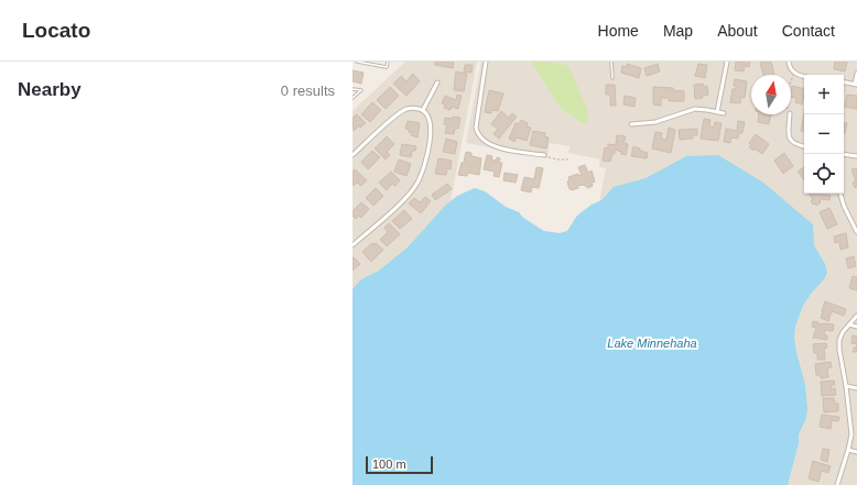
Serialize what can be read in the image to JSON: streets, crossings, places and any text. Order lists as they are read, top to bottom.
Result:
{
  "water": ["Lake Minnehaha"],
  "scale_bar": "100 m",
  "north": "top",
  "page": {
    "header": "Locato",
    "nav": [
      "Home",
      "Map",
      "About",
      "Contact"
    ],
    "heading": ["Nearby", "0 results"],
    "map_buttons": ["+", "−"],
    "scale": "100 m"
  }
}
